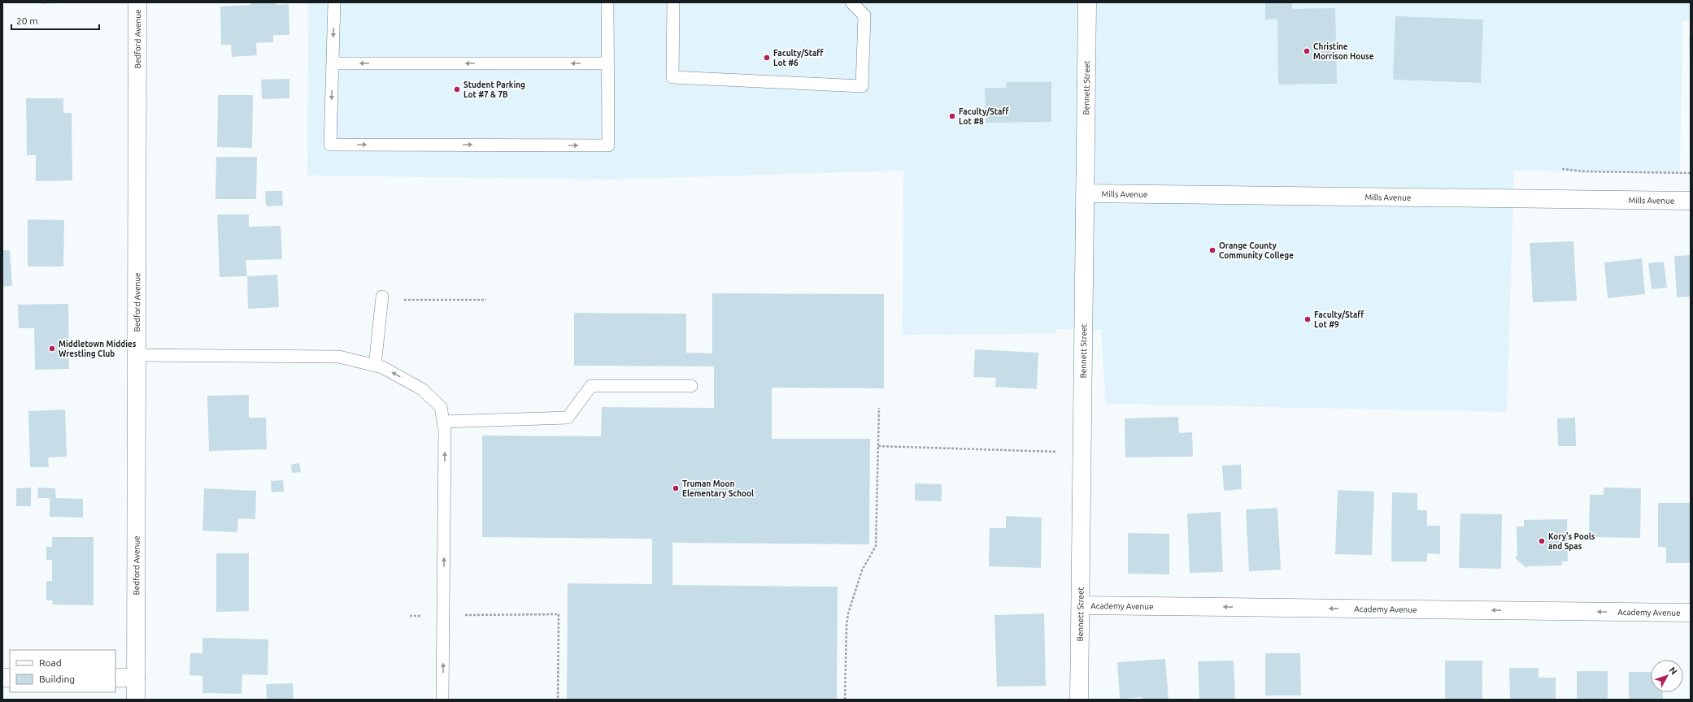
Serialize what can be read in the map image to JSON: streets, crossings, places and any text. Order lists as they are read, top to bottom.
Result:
{
  "streets": {
    "street": [
      "Bedford Avenue",
      "Bennett Street",
      "Mills Avenue",
      "Academy Avenue"
    ]
  },
  "crossings": [
    ["Bennett Street", "Mills Avenue"],
    ["Bennett Street", "Academy Avenue"]
  ],
  "one_way": ["Academy Avenue"],
  "places": [
    "Christine Morrison House",
    "Faculty/Staff Lot #6",
    "Student Parking Lot #7 & 7B",
    "Faculty/Staff Lot #8",
    "Orange County Community College",
    "Faculty/Staff Lot #9",
    "Middletown Middies Wrestling Club",
    "Truman Moon Elementary School",
    "Kory's Pools and Spas"
  ],
  "legend": ["Road", "Building"],
  "scale_bar": "20 m",
  "north": "top right"
}
